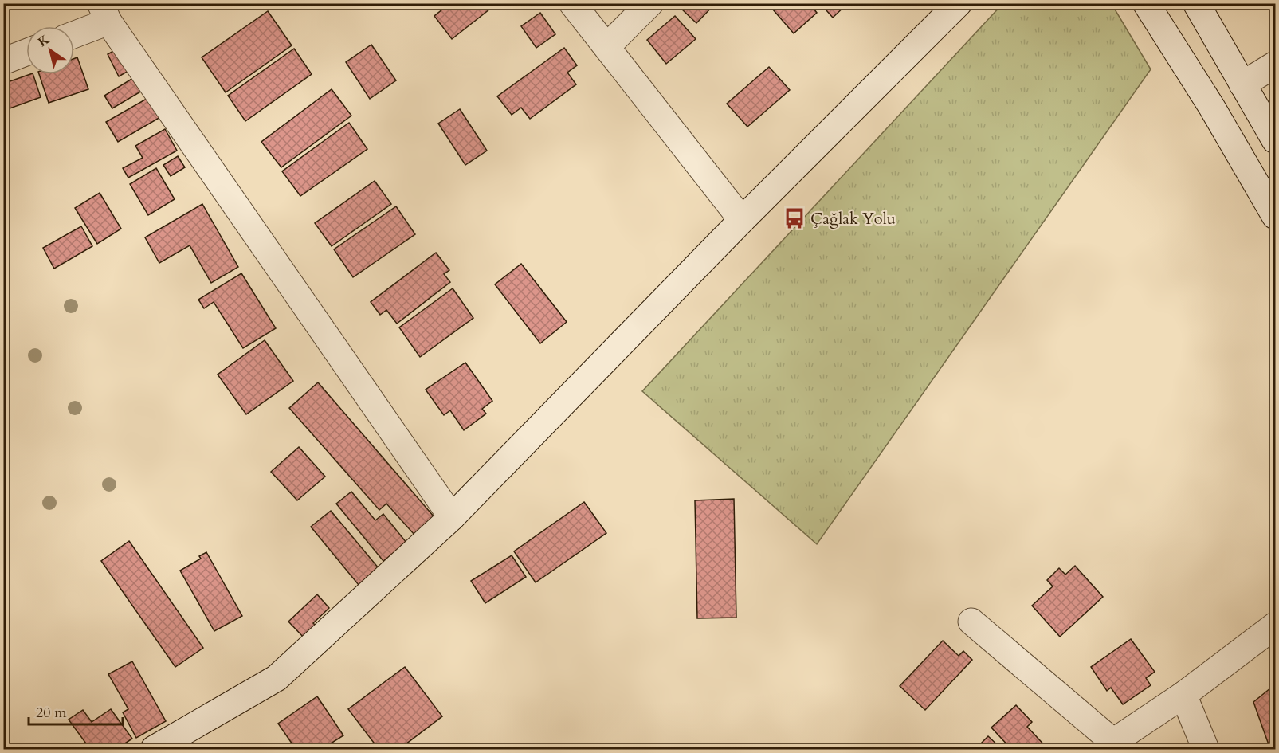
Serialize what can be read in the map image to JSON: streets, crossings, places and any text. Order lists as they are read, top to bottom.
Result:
{
  "places": {
    "bus stop": ["Çağlak Yolu"]
  },
  "scale_bar": "20 m",
  "north": "top left"
}
